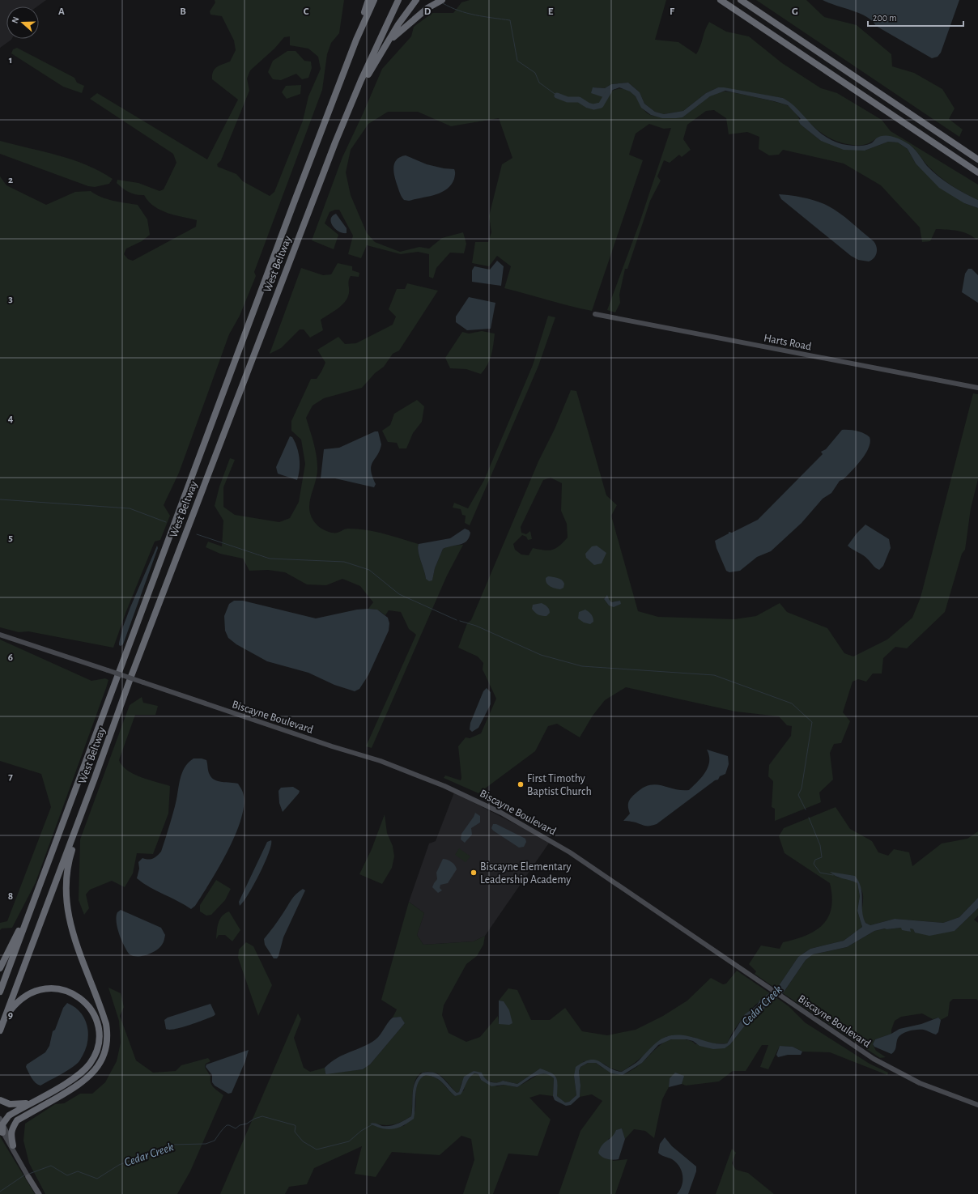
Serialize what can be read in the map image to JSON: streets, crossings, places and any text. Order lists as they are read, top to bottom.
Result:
{
  "streets": {
    "highway": ["West Beltway"],
    "street": ["Harts Road", "Biscayne Boulevard"]
  },
  "water": ["Cedar Creek"],
  "places": ["First Timothy Baptist Church", "Biscayne Elementary Leadership Academy"],
  "scale_bar": "200 m",
  "north": "left",
  "grid": {
    "columns": [
      "A",
      "B",
      "C",
      "D",
      "E",
      "F",
      "G"
    ],
    "rows": [
      "1",
      "2",
      "3",
      "4",
      "5",
      "6",
      "7",
      "8",
      "9"
    ]
  }
}
